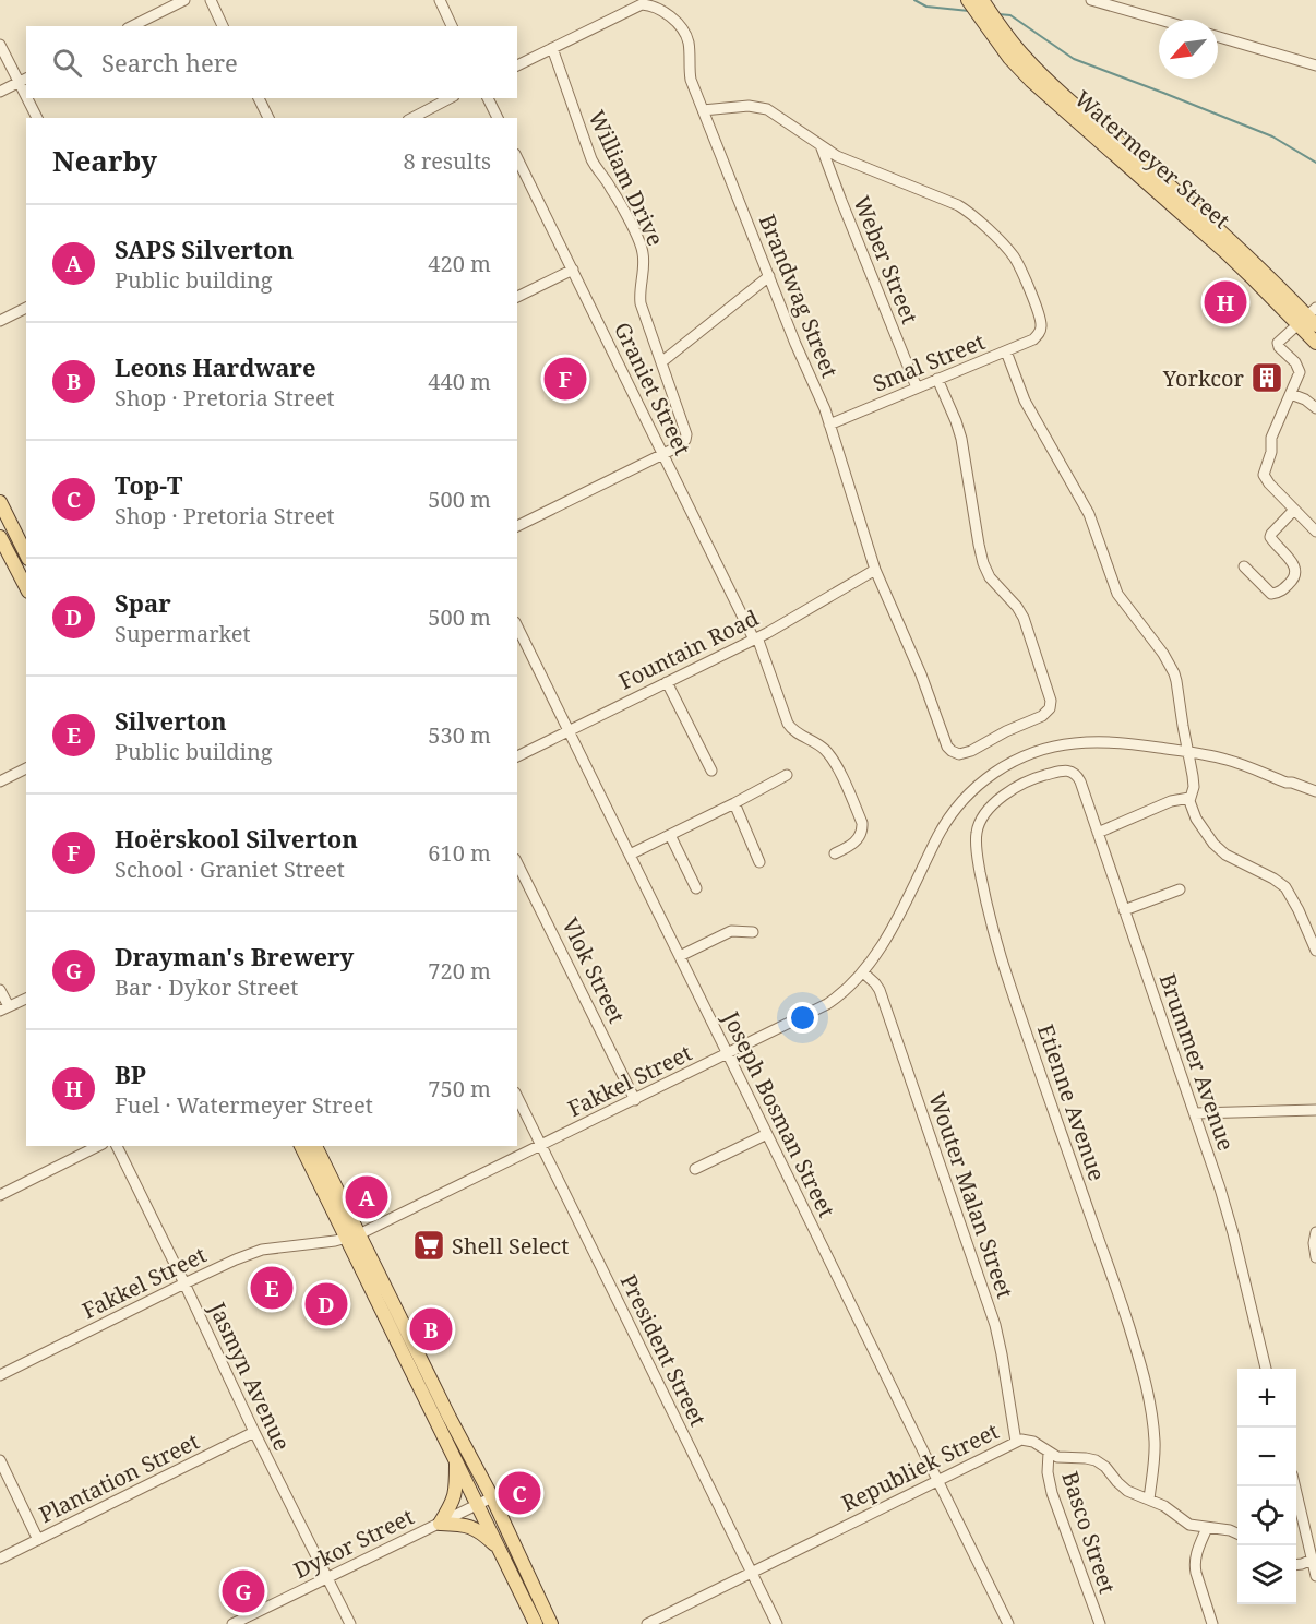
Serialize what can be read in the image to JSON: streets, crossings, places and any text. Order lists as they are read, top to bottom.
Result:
{
  "streets": {
    "main road": ["Watermeyer Street"],
    "street": [
      "William Drive",
      "Weber Street",
      "Brandwag Street",
      "Smal Street",
      "Graniet Street",
      "Fountain Road",
      "Vlok Street",
      "Brummer Avenue",
      "Fakkel Street",
      "Etienne Avenue",
      "Joseph Bosman Street",
      "Wouter Malan Street",
      "President Street",
      "Jasmyn Avenue",
      "Republiek Street",
      "Plantation Street",
      "Basco Street",
      "Dykor Street"
    ]
  },
  "crossings": [
    ["William Drive", "Brandwag Street"],
    ["William Drive", "Graniet Street"],
    ["Weber Street", "Smal Street"],
    ["Brandwag Street", "Smal Street"],
    ["Brandwag Street", "Fountain Road"],
    ["Graniet Street", "Fountain Road"],
    ["Fountain Road", "Joseph Bosman Street"],
    ["Vlok Street", "Fakkel Street"],
    ["Brummer Avenue", "Etienne Avenue"],
    ["Fakkel Street", "Joseph Bosman Street"],
    ["Fakkel Street", "Wouter Malan Street"],
    ["Fakkel Street", "President Street"],
    ["Fakkel Street", "Jasmyn Avenue"],
    ["Etienne Avenue", "Republiek Street"],
    ["Joseph Bosman Street", "Republiek Street"],
    ["Wouter Malan Street", "Republiek Street"],
    ["President Street", "Republiek Street"],
    ["Jasmyn Avenue", "Plantation Street"],
    ["Jasmyn Avenue", "Dykor Street"],
    ["Republiek Street", "Basco Street"]
  ],
  "places": {
    "building": ["Yorkcor"],
    "supermarket": ["Shell Select"]
  },
  "north": "bottom left",
  "page": {
    "search": "Search here",
    "heading": ["Nearby", "8 results"],
    "list": [
      {
        "mark": "A",
        "name": "SAPS Silverton",
        "note": "Public building",
        "value": "420 m"
      },
      {
        "mark": "B",
        "name": "Leons Hardware",
        "note": "Shop · Pretoria Street",
        "value": "440 m"
      },
      {
        "mark": "C",
        "name": "Top-T",
        "note": "Shop · Pretoria Street",
        "value": "500 m"
      },
      {
        "mark": "D",
        "name": "Spar",
        "note": "Supermarket",
        "value": "500 m"
      },
      {
        "mark": "E",
        "name": "Silverton",
        "note": "Public building",
        "value": "530 m"
      },
      {
        "mark": "F",
        "name": "Hoërskool Silverton",
        "note": "School · Graniet Street",
        "value": "610 m"
      },
      {
        "mark": "G",
        "name": "Drayman's Brewery",
        "note": "Bar · Dykor Street",
        "value": "720 m"
      },
      {
        "mark": "H",
        "name": "BP",
        "note": "Fuel · Watermeyer Street",
        "value": "750 m"
      }
    ],
    "pins": [
      "H",
      "F",
      "A",
      "E",
      "D",
      "B",
      "C",
      "G"
    ],
    "map_buttons": ["+", "−"]
  }
}
